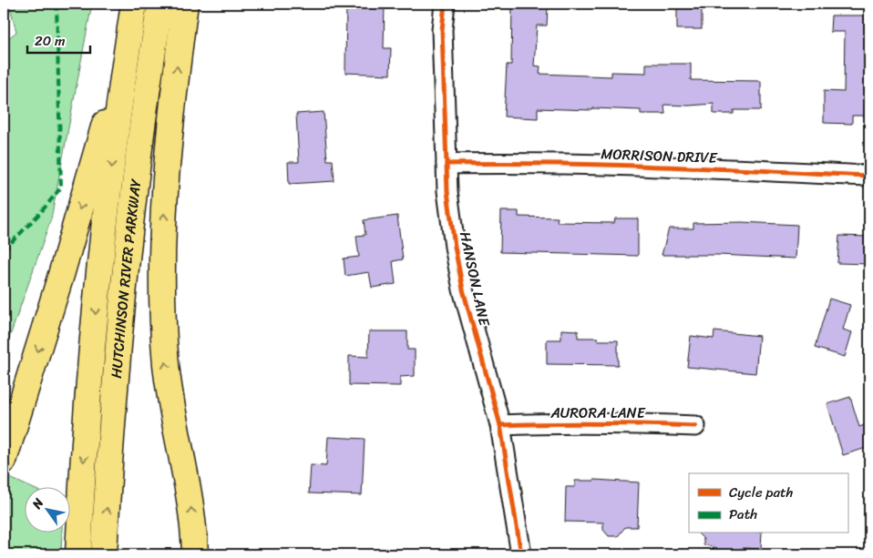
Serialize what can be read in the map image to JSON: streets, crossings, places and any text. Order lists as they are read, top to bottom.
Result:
{
  "streets": {
    "highway": ["HUTCHINSON RIVER PARKWAY"],
    "street": ["MORRISON DRIVE", "HANSON LANE", "AURORA LANE"]
  },
  "crossings": [
    ["MORRISON DRIVE", "HANSON LANE"],
    ["HANSON LANE", "AURORA LANE"]
  ],
  "legend": ["Cycle path", "Path"],
  "scale_bar": "20 m",
  "north": "top left"
}
